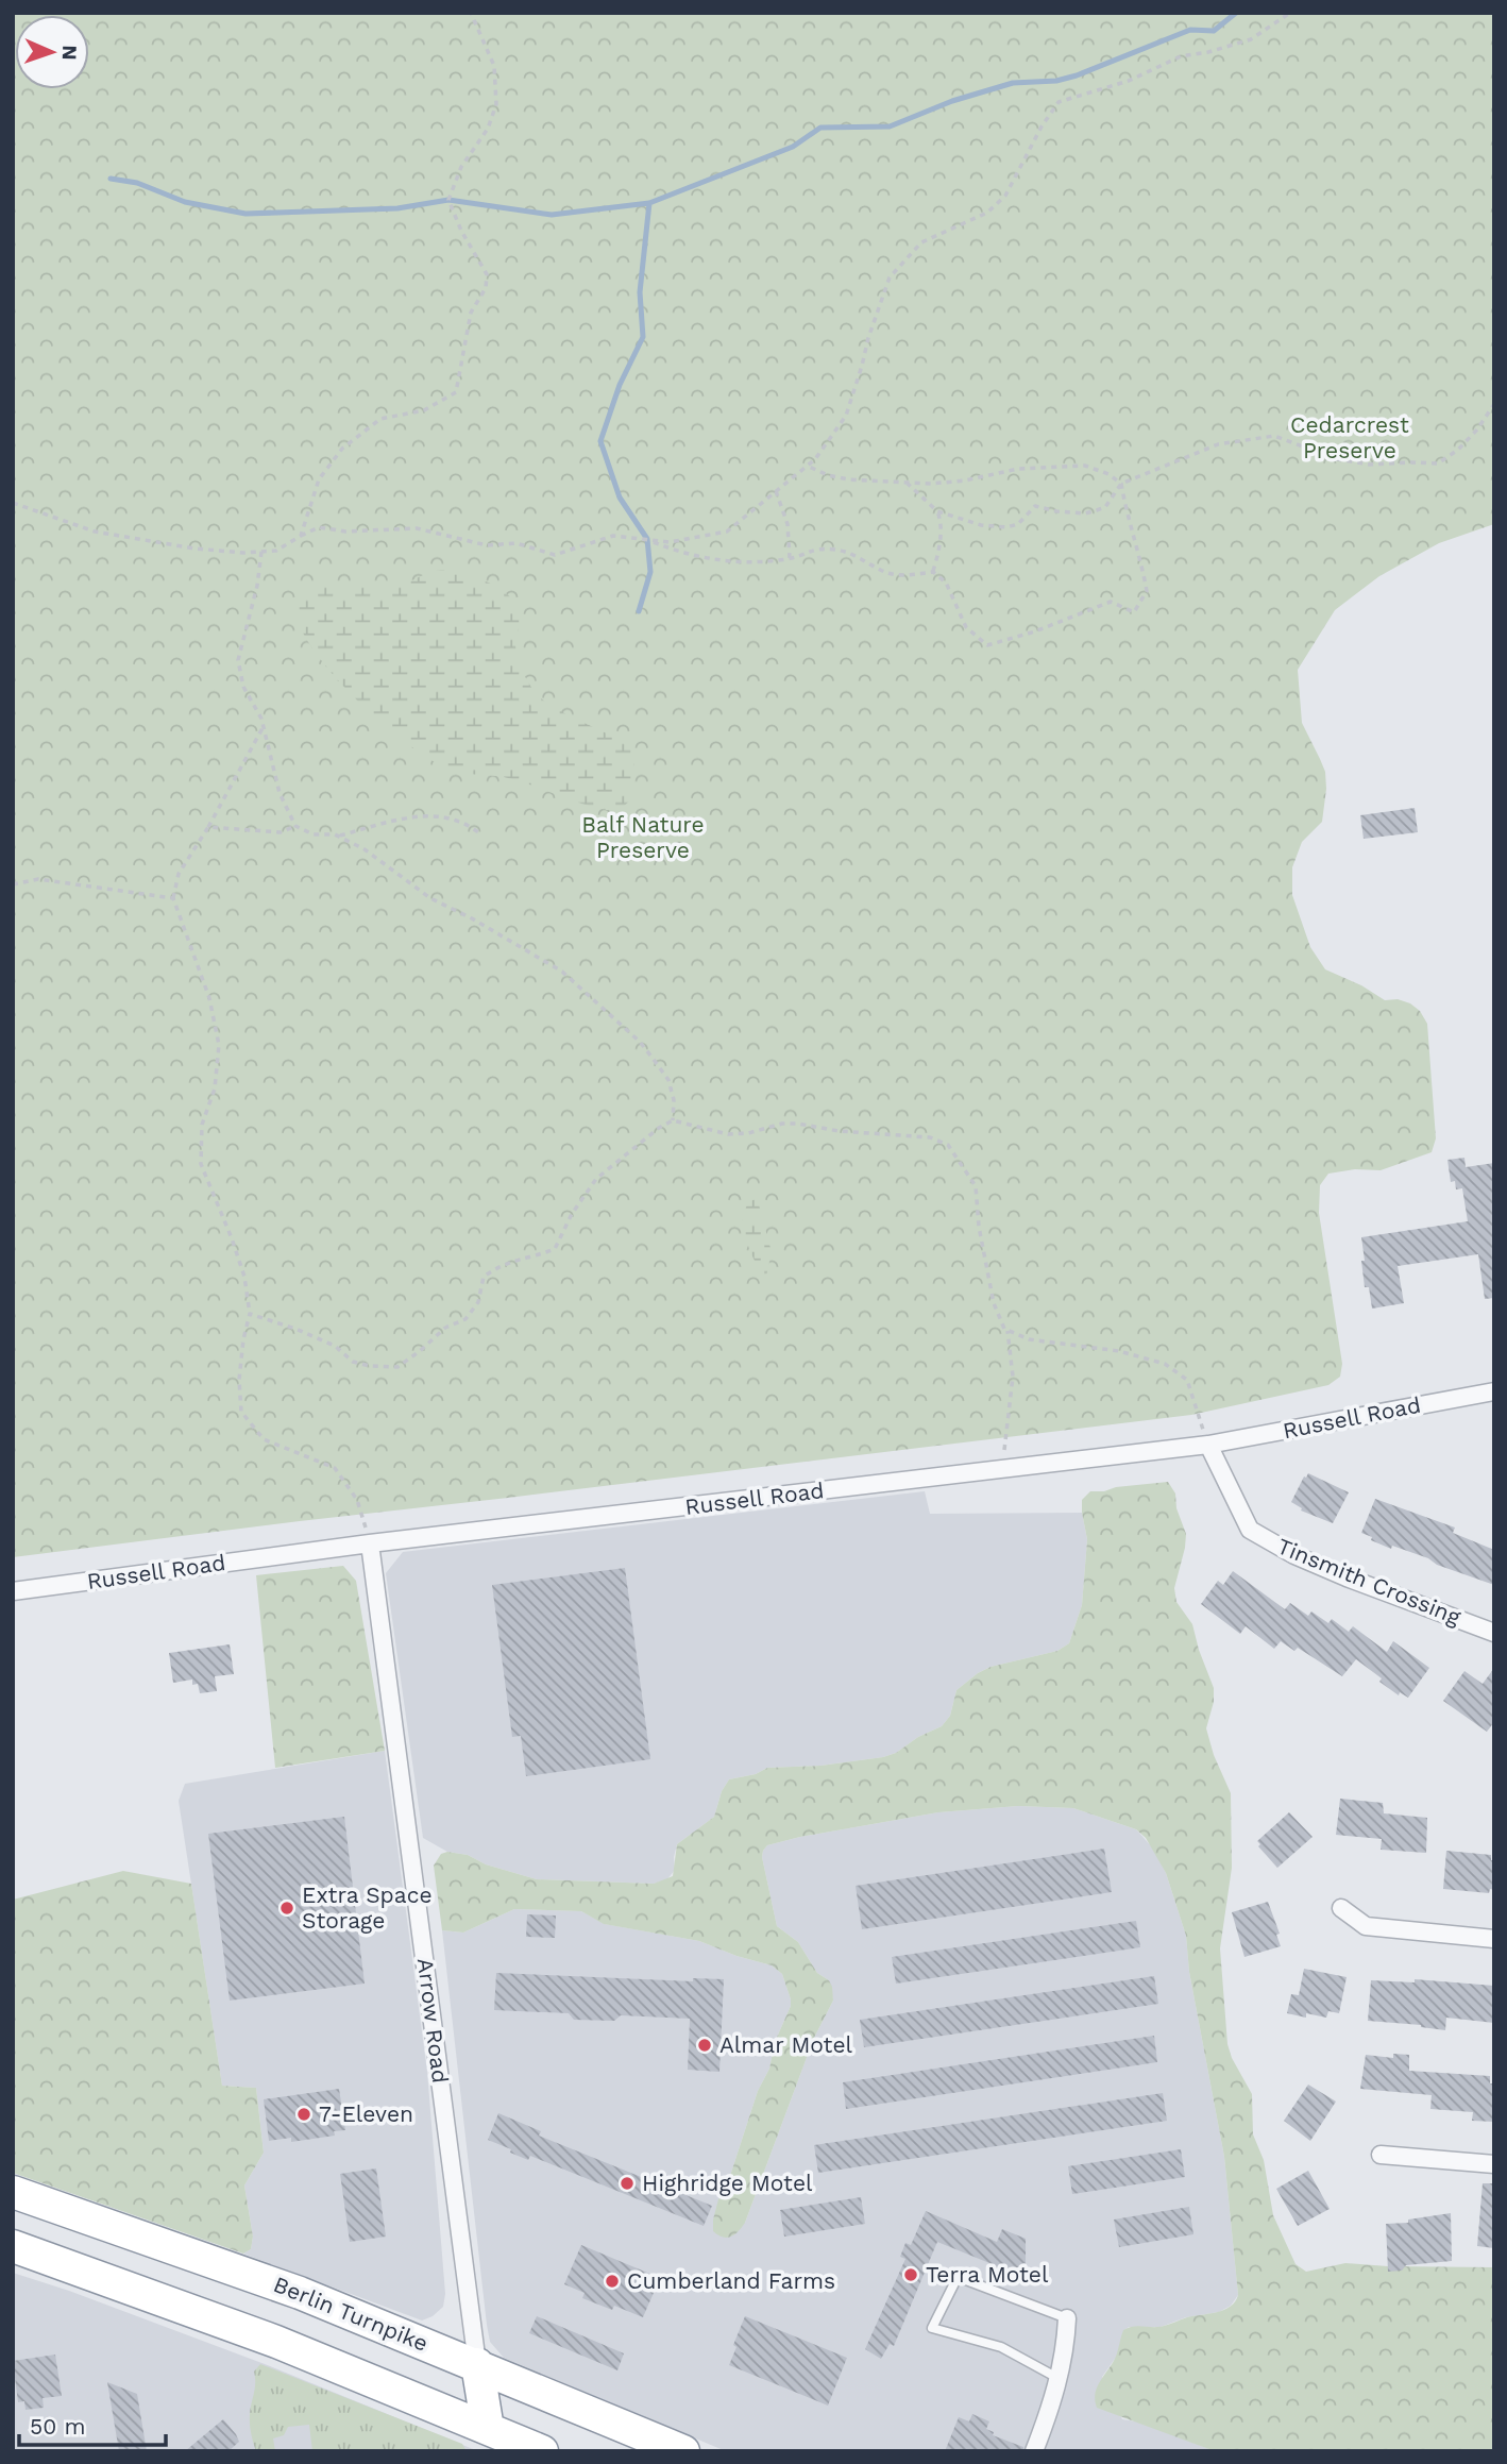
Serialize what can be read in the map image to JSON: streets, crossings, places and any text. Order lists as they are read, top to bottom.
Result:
{
  "streets": {
    "highway": ["Berlin Turnpike"],
    "street": ["Russell Road", "Tinsmith Crossing", "Arrow Road"]
  },
  "crossings": [
    ["Russell Road", "Tinsmith Crossing"],
    ["Russell Road", "Arrow Road"],
    ["Arrow Road", "Berlin Turnpike"]
  ],
  "parks": ["Cedarcrest Preserve", "Balf Nature Preserve"],
  "places": [
    "Extra Space Storage",
    "Almar Motel",
    "7-Eleven",
    "Highridge Motel",
    "Terra Motel",
    "Cumberland Farms"
  ],
  "scale_bar": "50 m",
  "north": "right"
}
